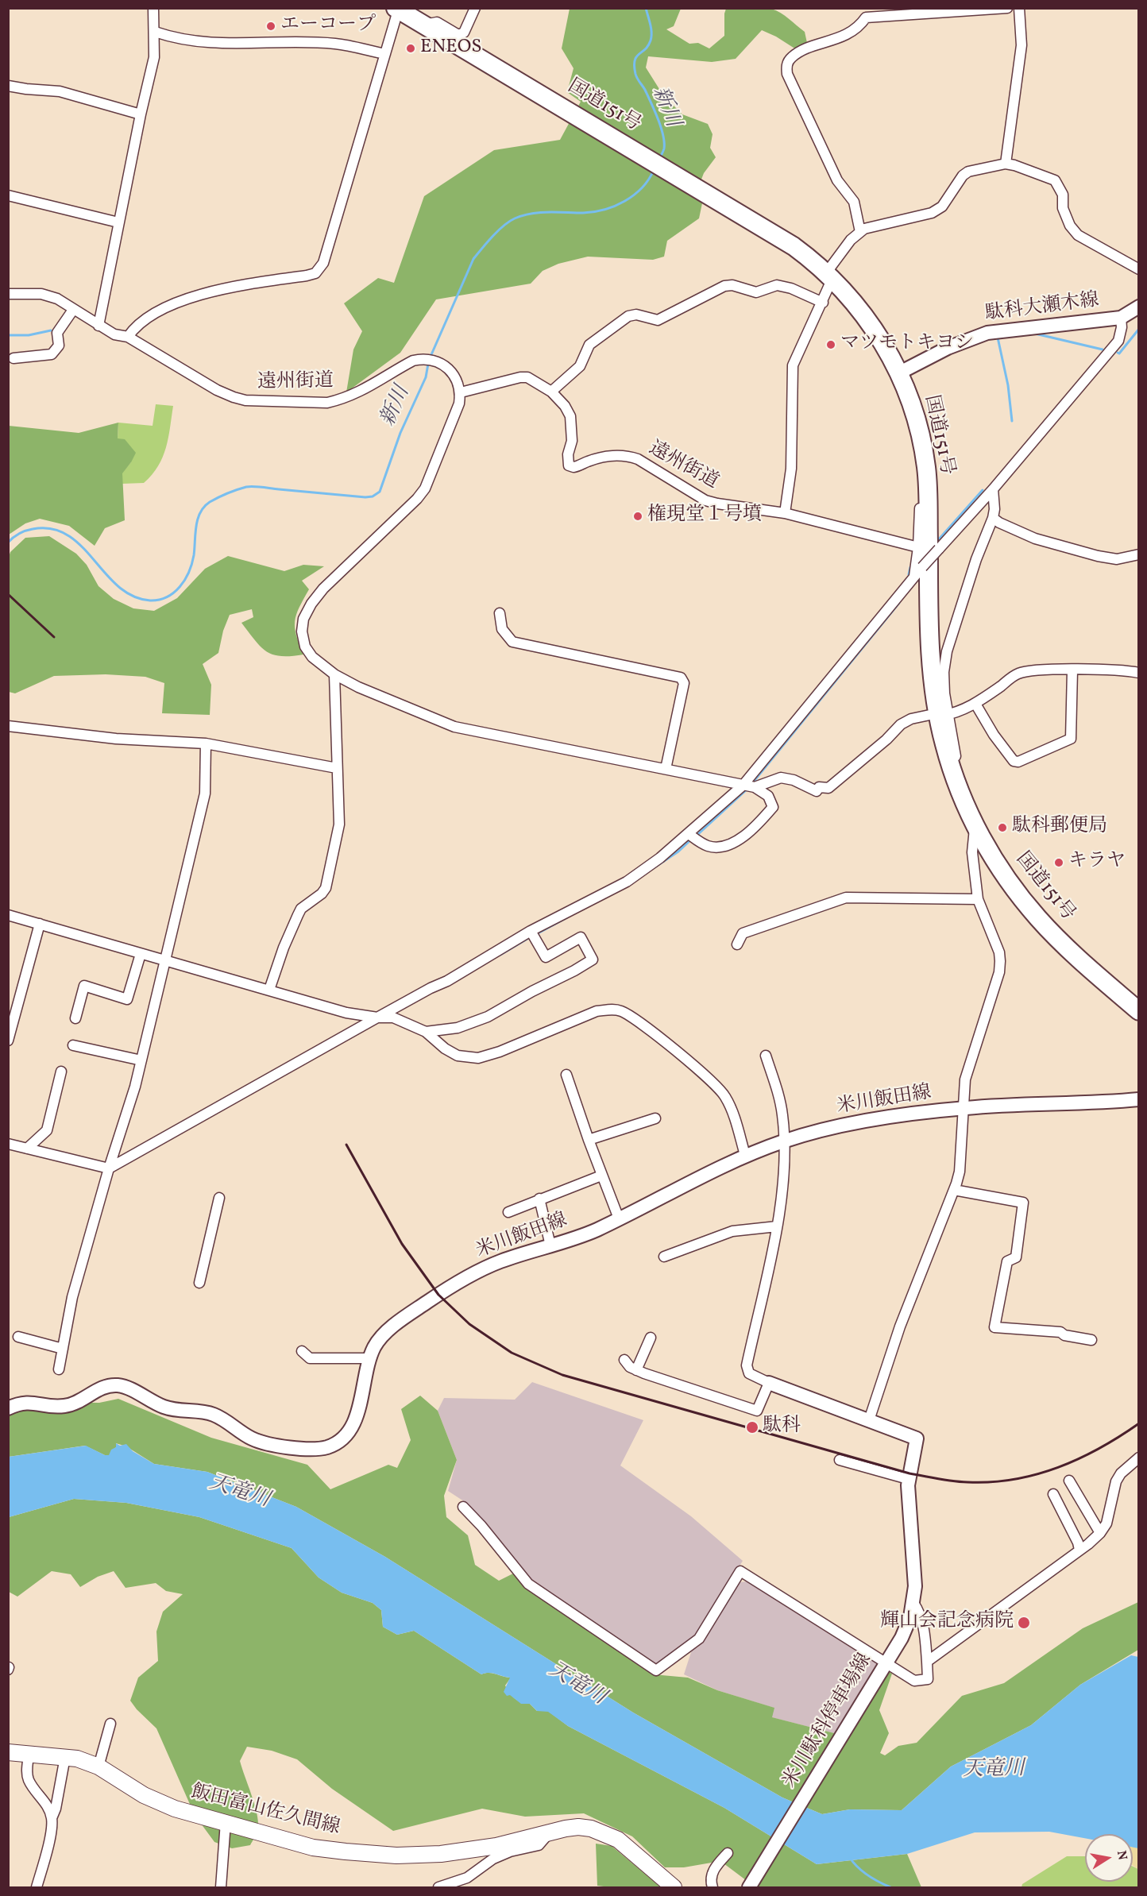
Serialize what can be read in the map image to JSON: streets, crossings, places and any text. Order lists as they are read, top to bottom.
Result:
{
  "streets": {
    "highway": ["国道151号"],
    "main road": [
      "駄科大瀬木線",
      "米川飯田線",
      "米川駄科停車場線",
      "飯田富山佐久間線"
    ],
    "street": ["遠州街道"]
  },
  "crossings": [
    ["国道151号", "駄科大瀬木線"]
  ],
  "water": ["新川", "天竜川"],
  "places": [
    "エーコープ",
    "ENEOS",
    "マツモトキヨシ",
    "権現堂１号墳",
    "駄科郵便局",
    "キラヤ",
    "駄科",
    "輝山会記念病院"
  ],
  "north": "right"
}
